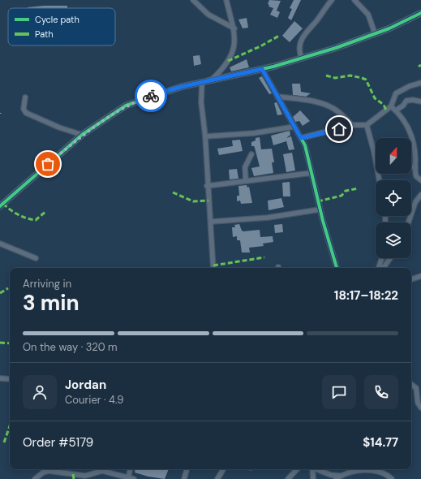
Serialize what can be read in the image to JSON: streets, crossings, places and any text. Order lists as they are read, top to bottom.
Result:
{
  "legend": ["Cycle path", "Path"],
  "north": "top",
  "page": {
    "heading": ["3 min", "Arriving in", "18:17–18:22"],
    "panel": [
      "Jordan",
      "Courier · 4.9",
      "Order #5179",
      "$14.77"
    ],
    "bar": "On the way · 320 m"
  }
}
